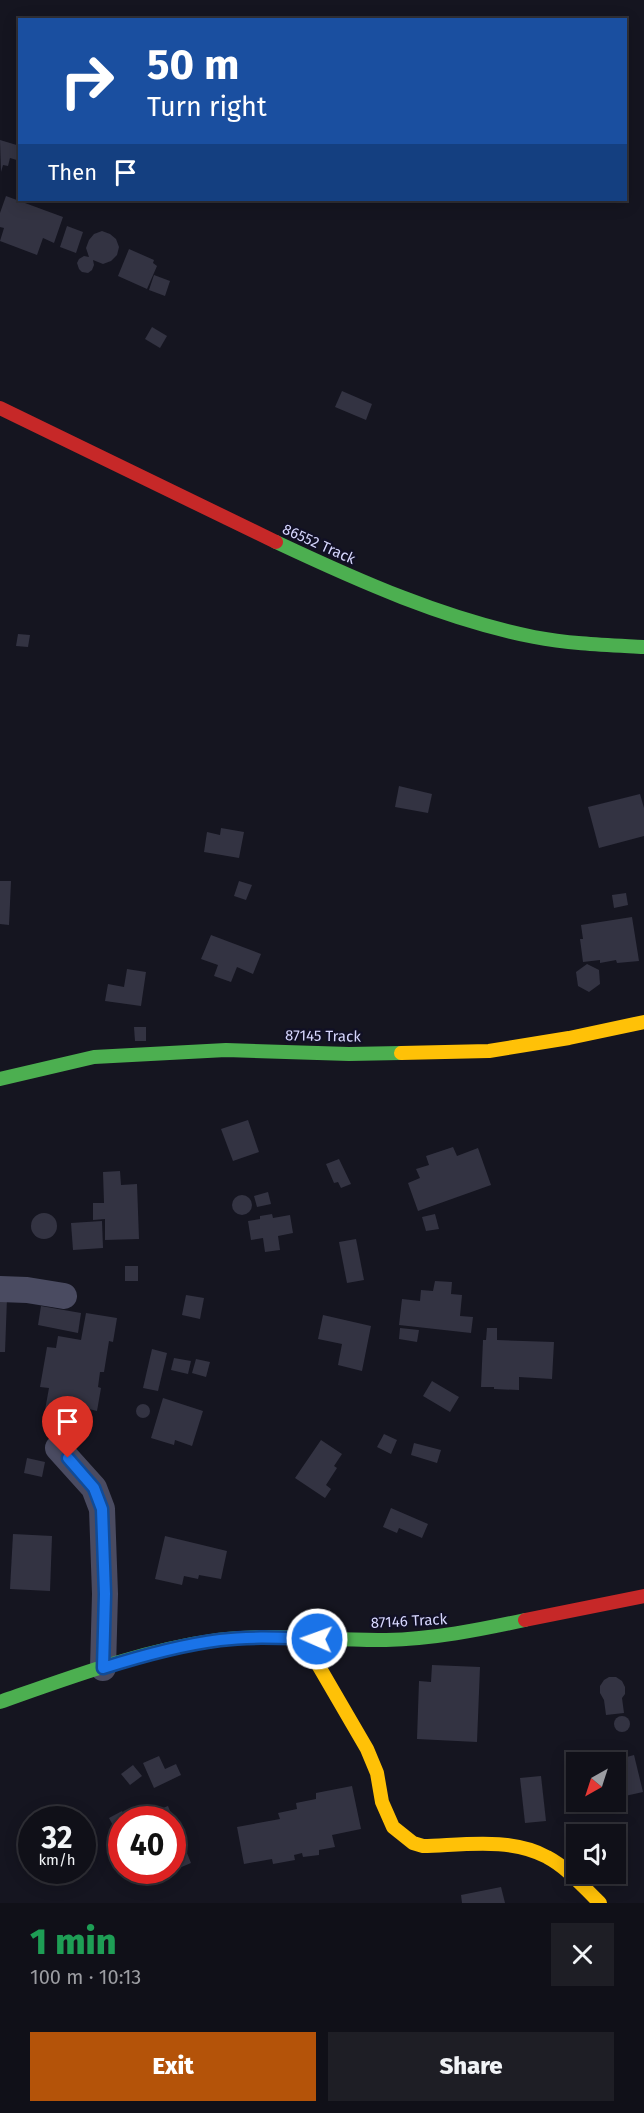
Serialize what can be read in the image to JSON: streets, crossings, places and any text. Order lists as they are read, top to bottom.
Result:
{
  "streets": {
    "street": ["86552 Track", "87145 Track", "87146 Track"]
  },
  "north": "bottom left",
  "page": {
    "turn": ["50 m", "Turn right"],
    "then": "Then",
    "speed": "32 km/h",
    "limit": "40",
    "heading": ["1 min", "100 m · 10:13"],
    "buttons": ["Exit", "Share"]
  }
}
